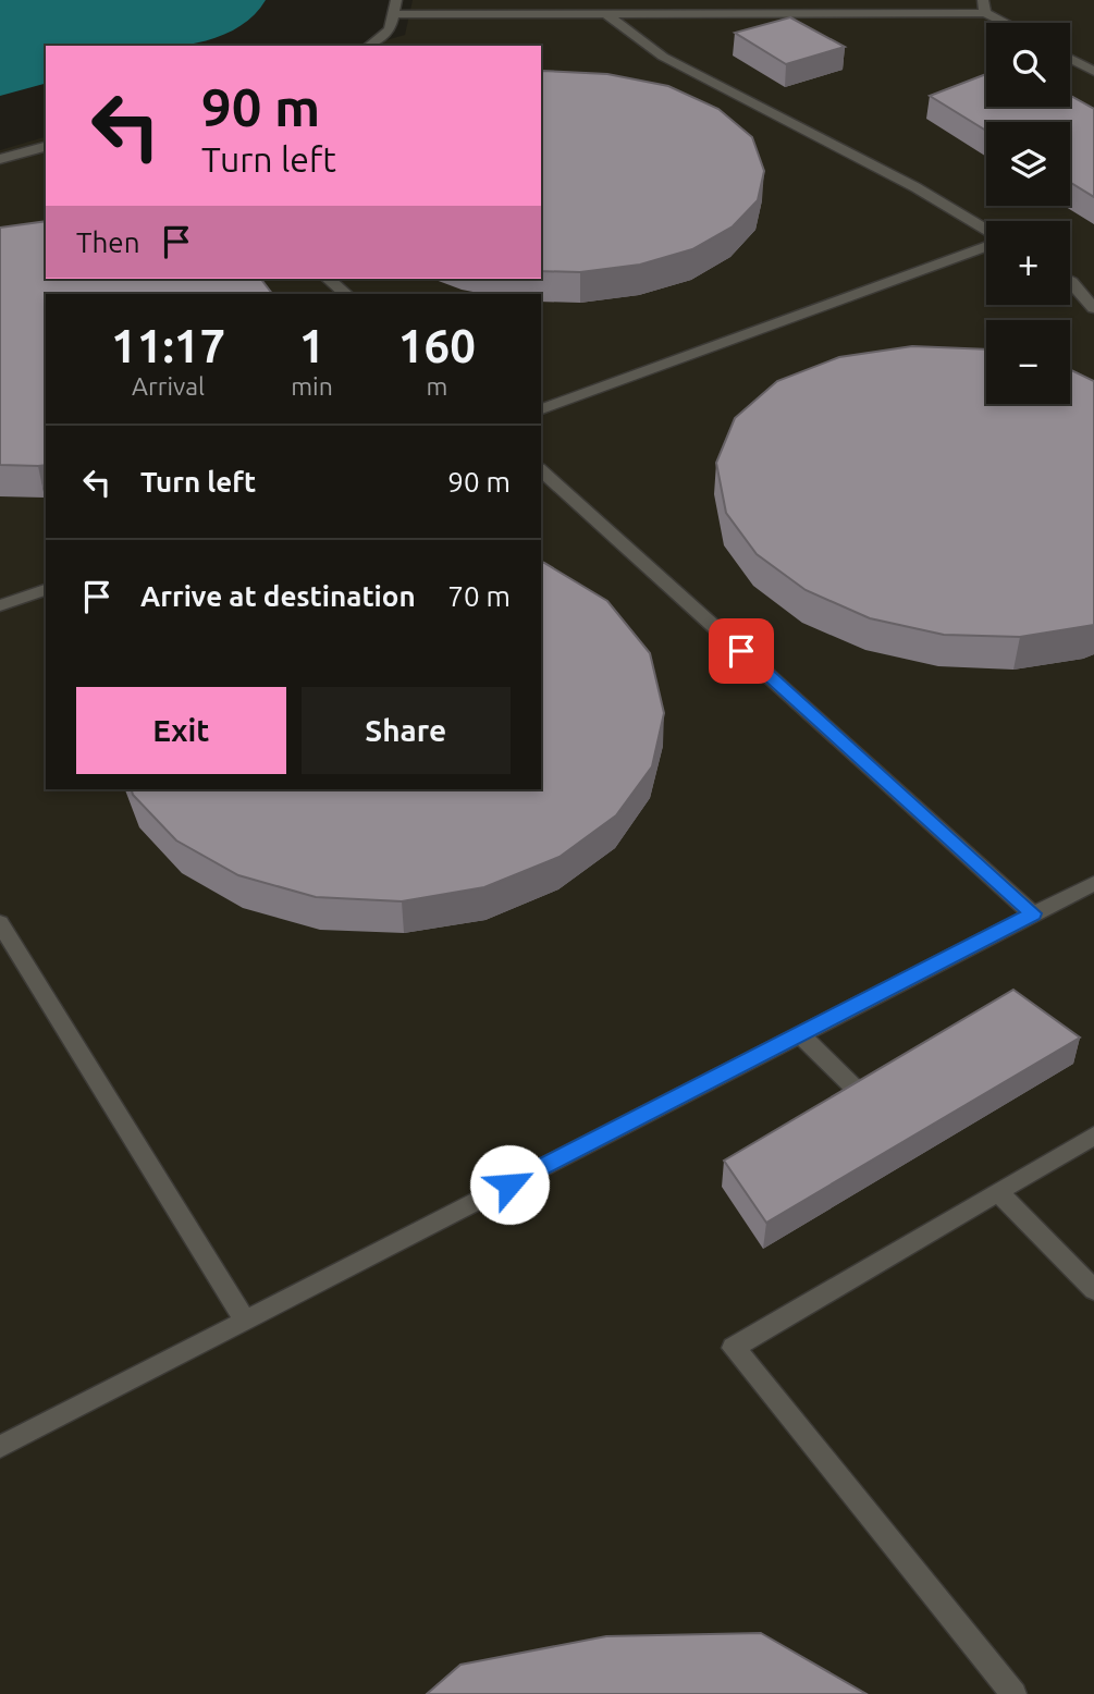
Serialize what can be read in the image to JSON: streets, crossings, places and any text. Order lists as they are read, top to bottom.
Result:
{
  "page": {
    "map_buttons": ["+", "−"],
    "turn": ["90 m", "Turn left"],
    "then": "Then",
    "eta": [
      "11:17",
      "Arrival",
      "1",
      "min",
      "160",
      "m"
    ],
    "list": [
      {
        "name": "Turn left",
        "value": "90 m"
      },
      {
        "name": "Arrive at destination",
        "value": "70 m"
      }
    ],
    "buttons": ["Exit", "Share"]
  }
}
